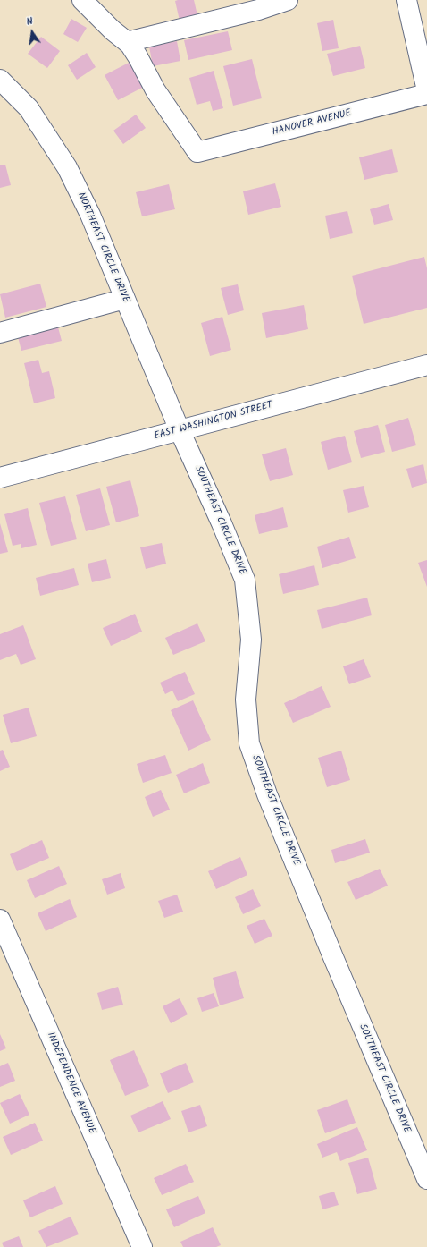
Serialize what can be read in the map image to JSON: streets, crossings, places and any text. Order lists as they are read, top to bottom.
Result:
{
  "streets": {
    "street": [
      "HANOVER AVENUE",
      "NORTHEAST CIRCLE DRIVE",
      "EAST WASHINGTON STREET",
      "SOUTHEAST CIRCLE DRIVE",
      "INDEPENDENCE AVENUE"
    ]
  },
  "crossings": [
    ["NORTHEAST CIRCLE DRIVE", "EAST WASHINGTON STREET"],
    ["NORTHEAST CIRCLE DRIVE", "SOUTHEAST CIRCLE DRIVE"],
    ["EAST WASHINGTON STREET", "SOUTHEAST CIRCLE DRIVE"]
  ],
  "north": "top"
}
